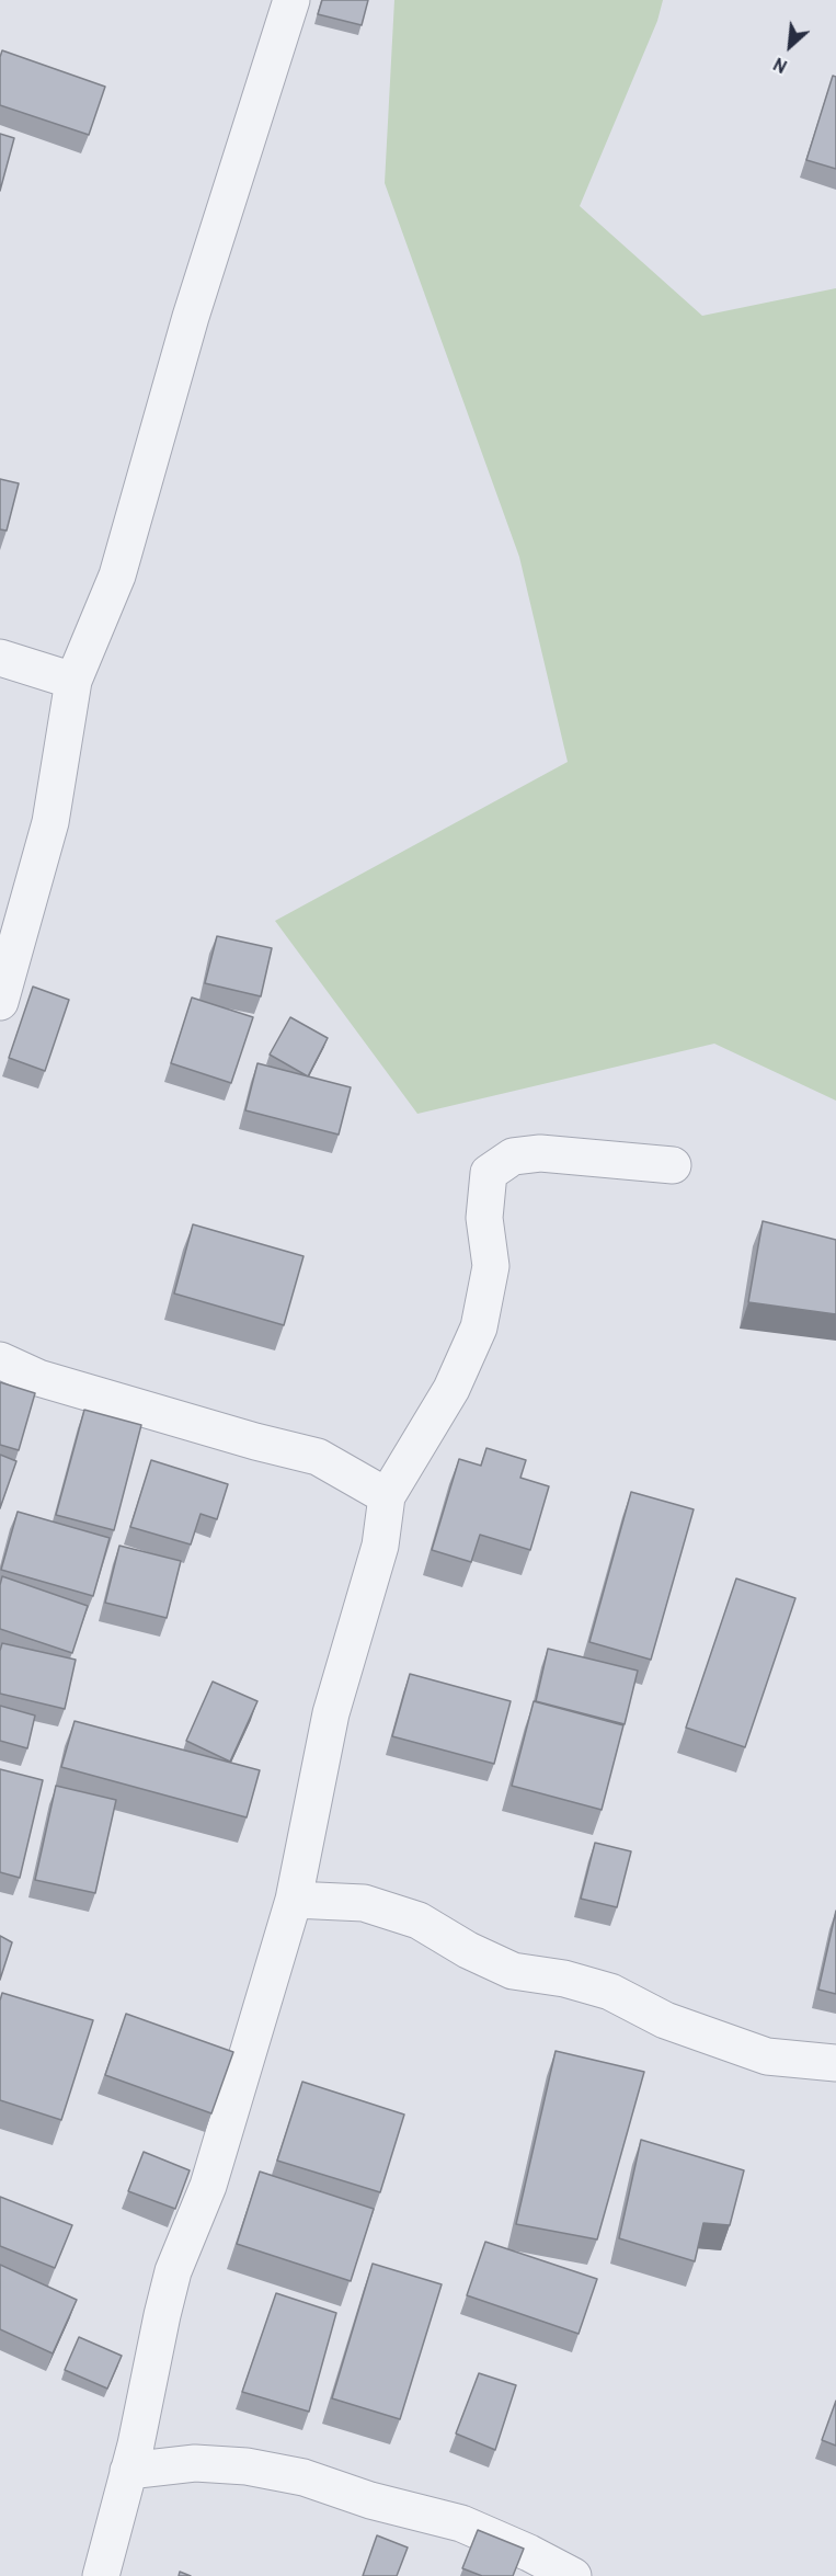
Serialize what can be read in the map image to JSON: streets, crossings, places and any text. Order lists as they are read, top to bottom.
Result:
{
  "north": "bottom left"
}
